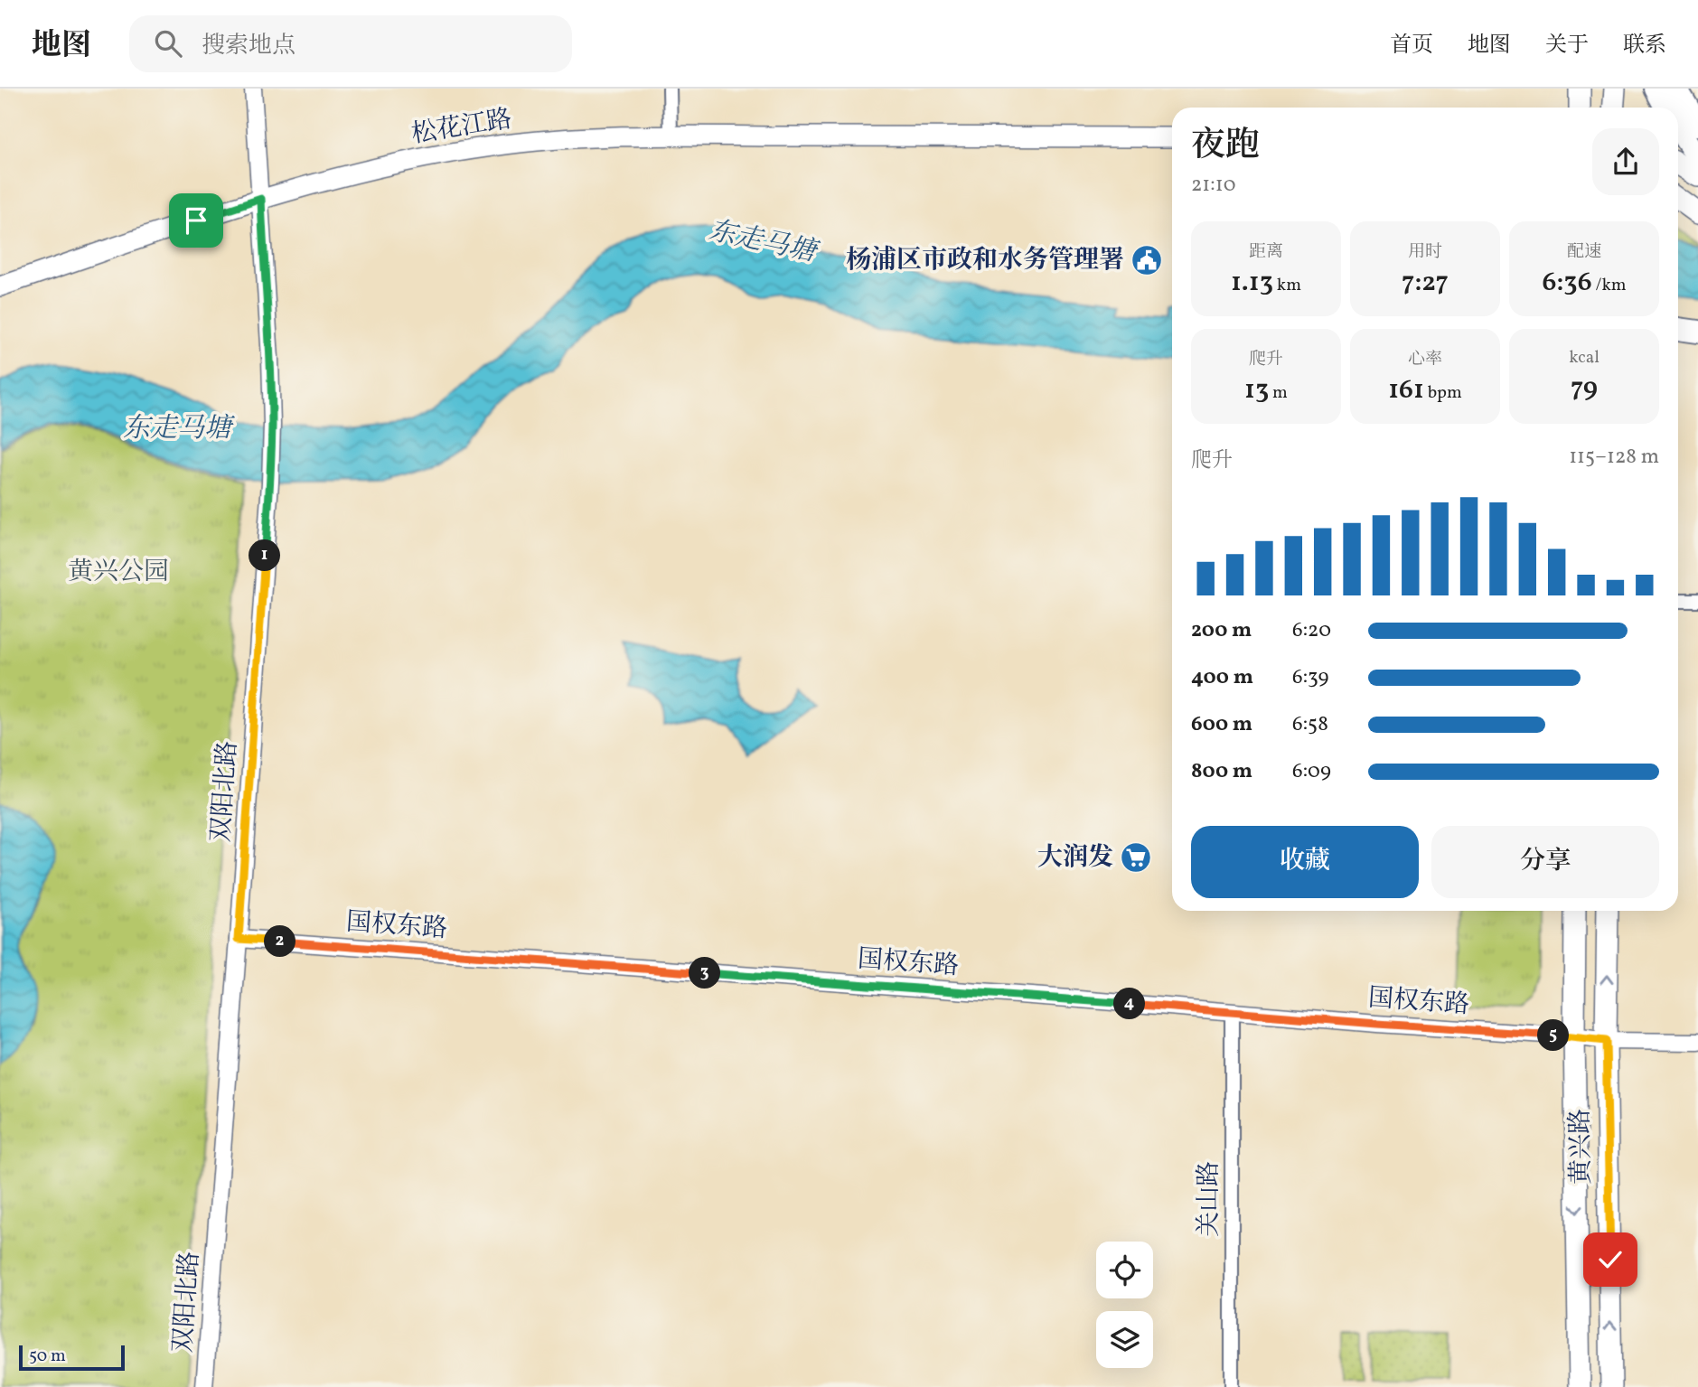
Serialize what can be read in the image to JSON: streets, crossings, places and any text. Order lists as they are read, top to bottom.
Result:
{
  "streets": {
    "main road": ["松花江路", "黄兴路"],
    "street": ["双阳北路", "国权东路", "关山路"]
  },
  "crossings": [
    ["松花江路", "双阳北路"],
    ["双阳北路", "国权东路"],
    ["国权东路", "黄兴路"],
    ["国权东路", "关山路"]
  ],
  "water": ["东走马塘"],
  "parks": ["黄兴公园"],
  "places": {
    "public building": ["杨浦区市政和水务管理署"],
    "supermarket": ["大润发"]
  },
  "scale_bar": "50 m",
  "page": {
    "header": "地图",
    "search": "搜索地点",
    "nav": [
      "首页",
      "地图",
      "关于",
      "联系"
    ],
    "heading": ["夜跑", "21:10"],
    "stats": [
      ["距离", "1.13 km"],
      ["用时", "7:27"],
      ["配速", "6:36 /km"],
      ["爬升", "13 m"],
      ["心率", "161 bpm"],
      ["kcal", "79"]
    ],
    "chart": ["爬升", "115–128 m"],
    "pins": [
      "1",
      "2",
      "3",
      "4",
      "5"
    ],
    "list": [
      {
        "name": "200 m",
        "note": "6:20"
      },
      {
        "name": "400 m",
        "note": "6:39"
      },
      {
        "name": "600 m",
        "note": "6:58"
      },
      {
        "name": "800 m",
        "note": "6:09"
      }
    ],
    "buttons": ["收藏", "分享"],
    "scale": "50 m"
  }
}
